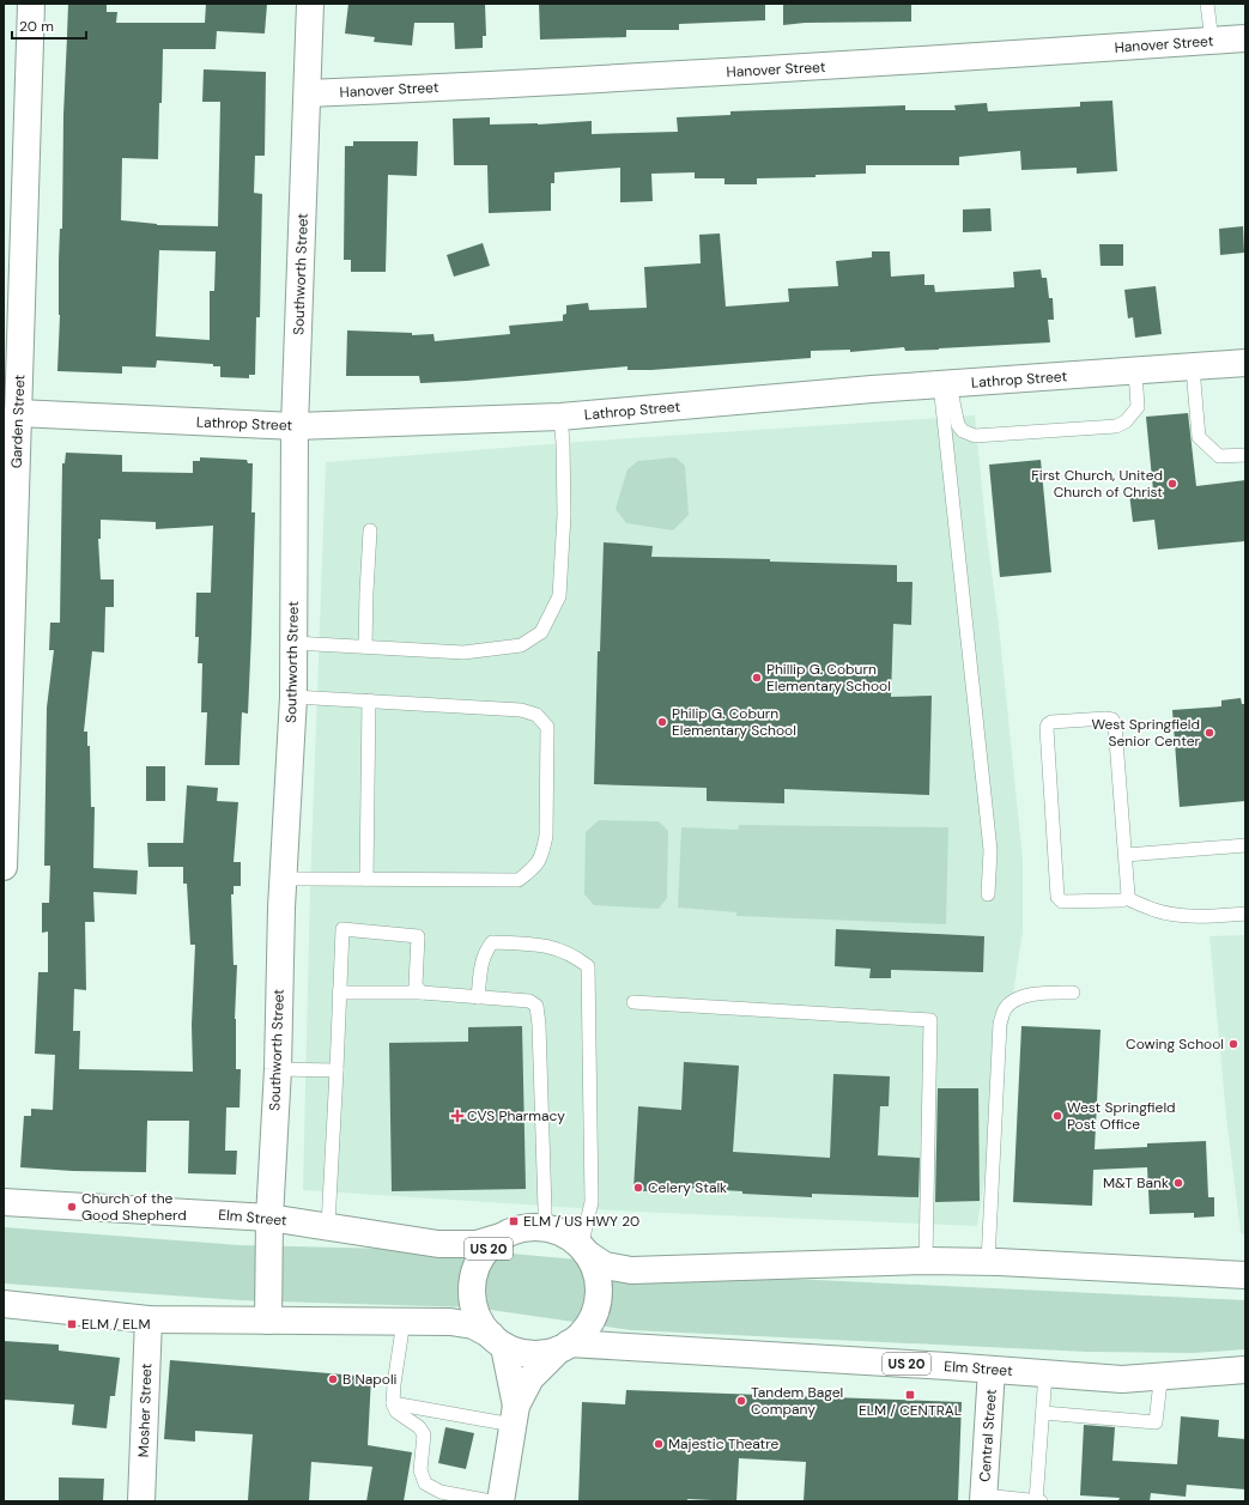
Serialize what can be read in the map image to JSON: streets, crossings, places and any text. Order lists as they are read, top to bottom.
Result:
{
  "streets": {
    "street": [
      "Hanover Street",
      "Southworth Street",
      "Lathrop Street",
      "Garden Street",
      "Elm Street",
      "US 20",
      "Mosher Street",
      "Central Street"
    ]
  },
  "crossings": [
    ["Hanover Street", "Southworth Street"],
    ["Southworth Street", "Lathrop Street"],
    ["Southworth Street", "Elm Street"],
    ["Lathrop Street", "Garden Street"],
    ["Elm Street", "US 20"],
    ["Elm Street", "Central Street"]
  ],
  "places": {
    "other": [
      "First Church, United Church of Christ",
      "Phillip G. Coburn Elementary School",
      "Philip G. Coburn Elementary School",
      "West Springfield Senior Center",
      "Cowing School",
      "West Springfield Post Office",
      "M&T Bank",
      "Celery Stalk",
      "Church of the Good Shepherd",
      "B Napoli",
      "Tandem Bagel Company",
      "Majestic Theatre"
    ],
    "health": ["CVS Pharmacy"],
    "transit": ["ELM / US HWY 20", "ELM / ELM", "ELM / CENTRAL"]
  },
  "scale_bar": "20 m"
}
